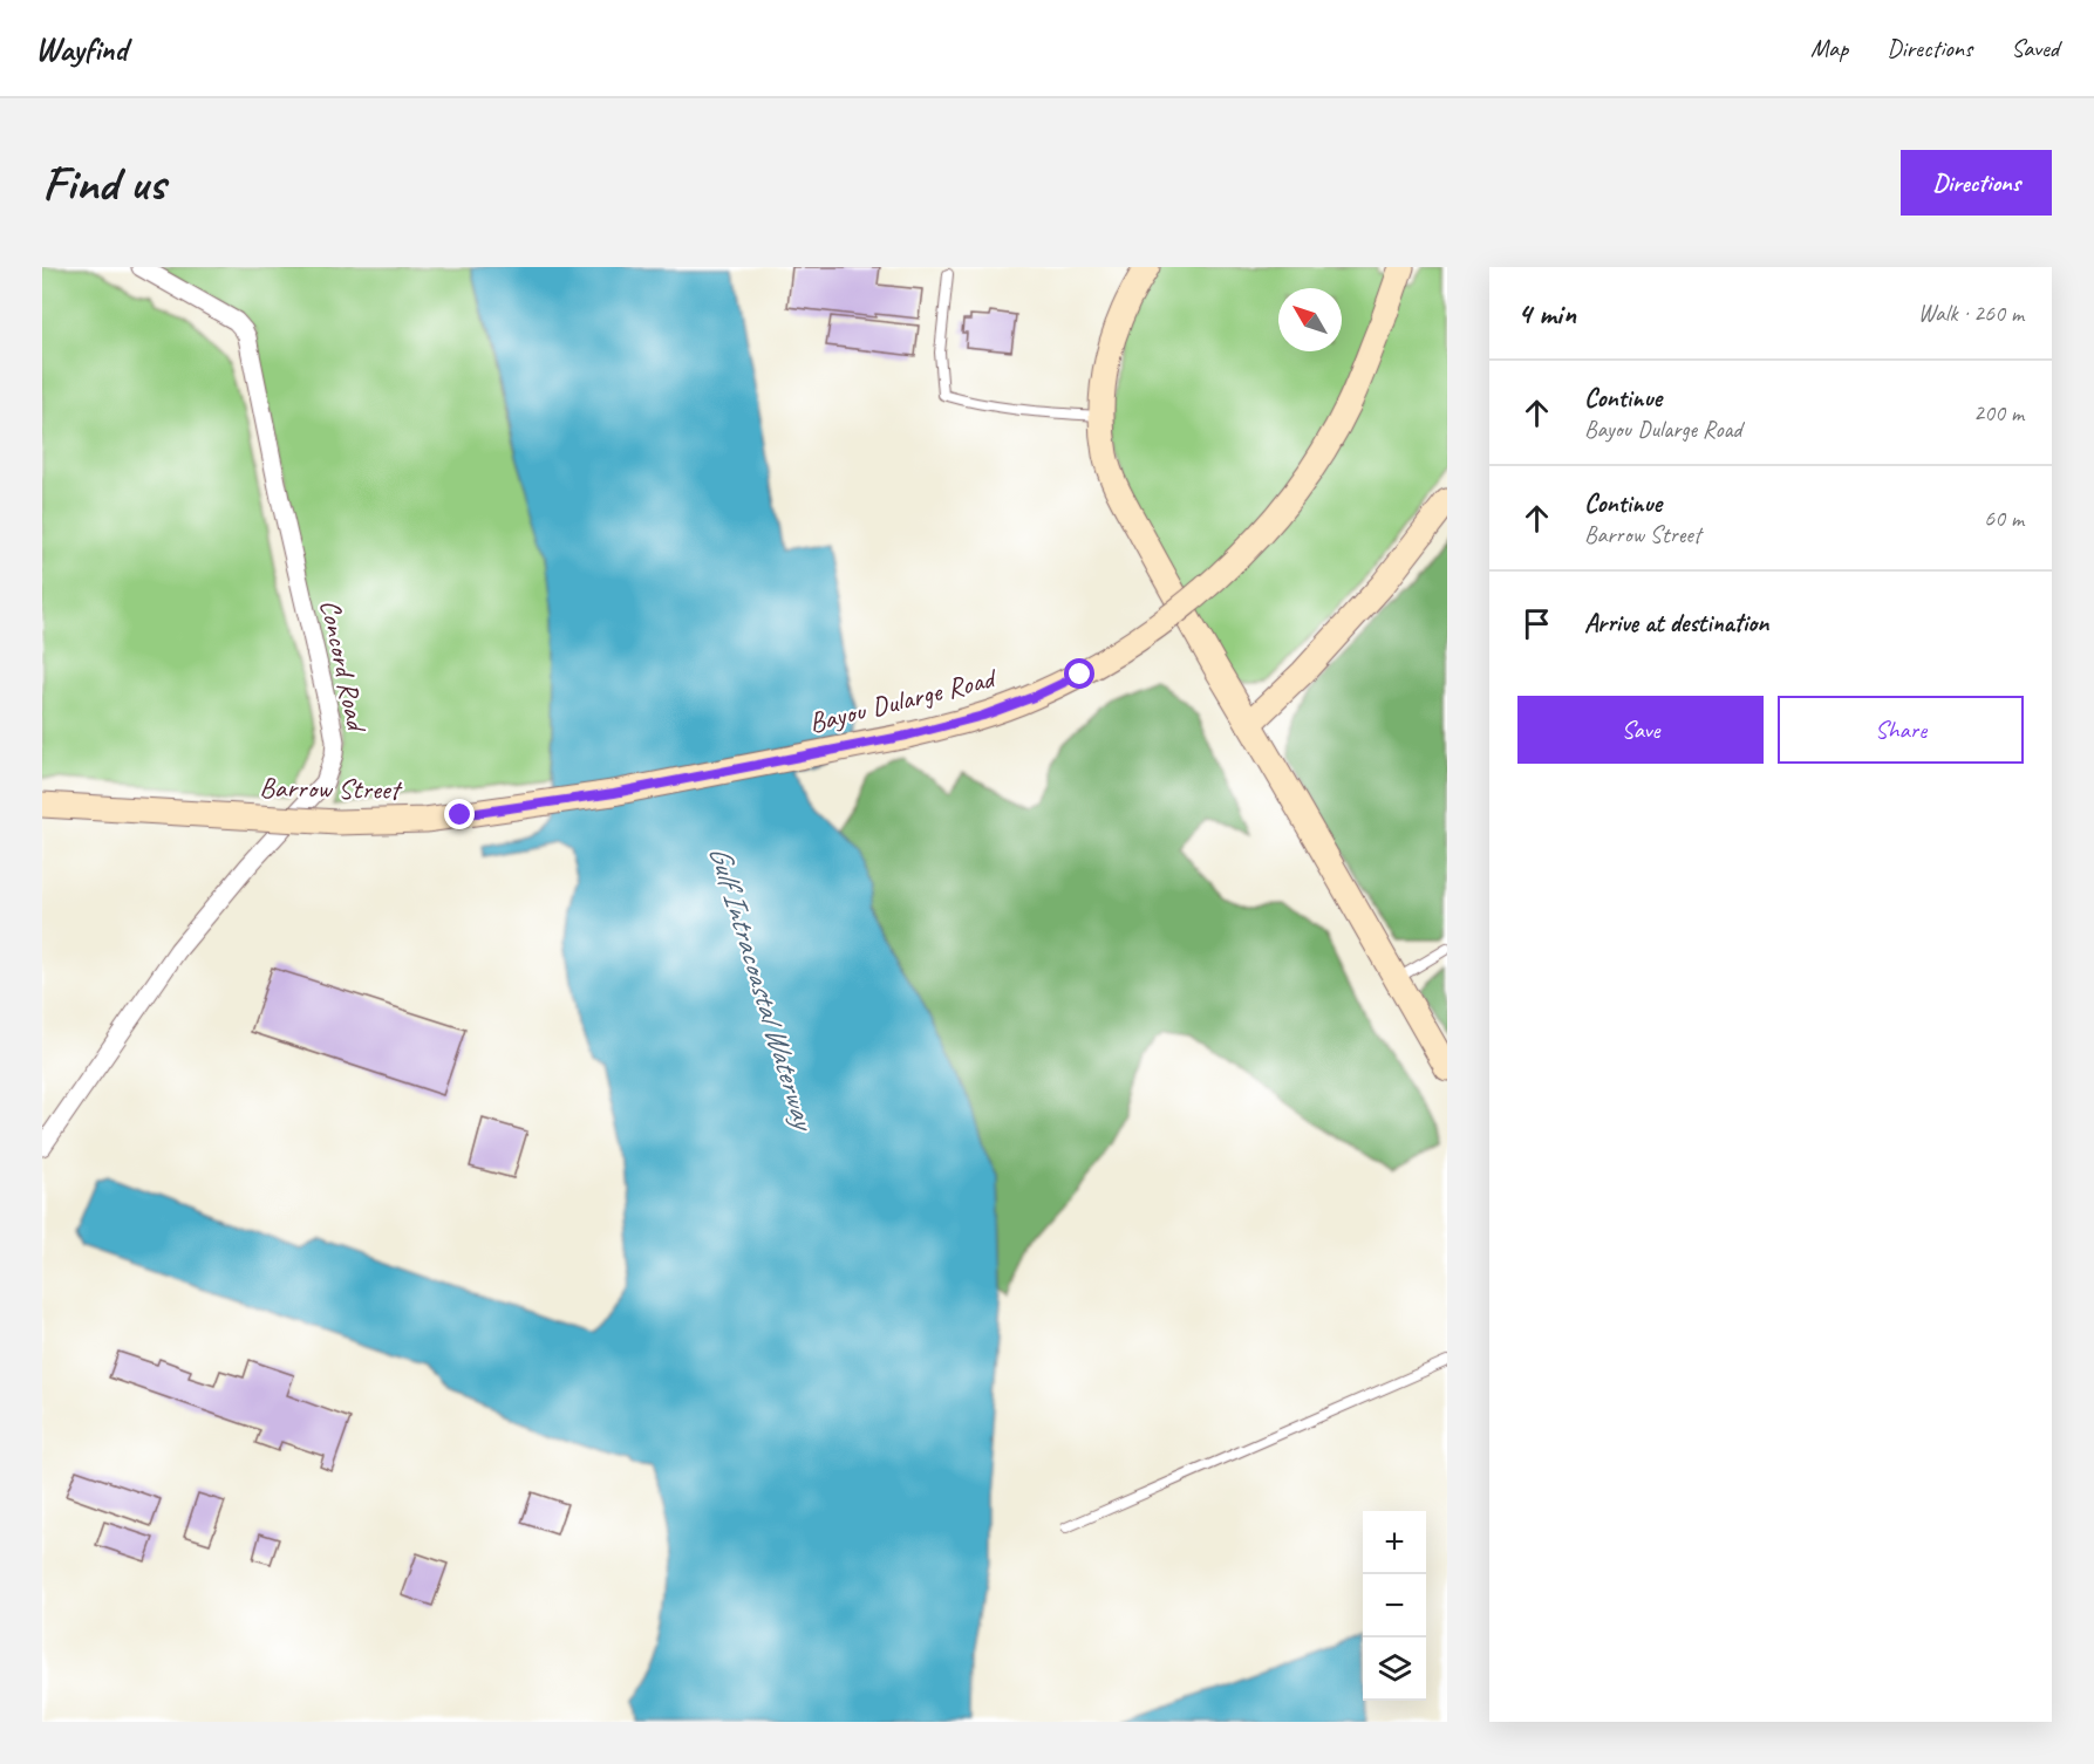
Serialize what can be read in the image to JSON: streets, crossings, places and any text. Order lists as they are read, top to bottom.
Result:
{
  "streets": {
    "main road": ["Bayou Dularge Road", "Barrow Street"],
    "street": ["Concord Road"]
  },
  "crossings": [
    ["Bayou Dularge Road", "Barrow Street"]
  ],
  "water": ["Gulf Intracoastal Waterway"],
  "north": "top left",
  "page": {
    "header": "Wayfind",
    "nav": ["Map", "Directions", "Saved"],
    "buttons": [
      "Directions",
      ["Save", "Share"]
    ],
    "title": "Find us",
    "heading": ["4 min", "Walk · 260 m"],
    "list": [
      ["Continue", "Bayou Dularge Road", "200 m"],
      ["Continue", "Barrow Street", "60 m"],
      "Arrive at destination"
    ],
    "map_buttons": ["+", "−"]
  }
}
